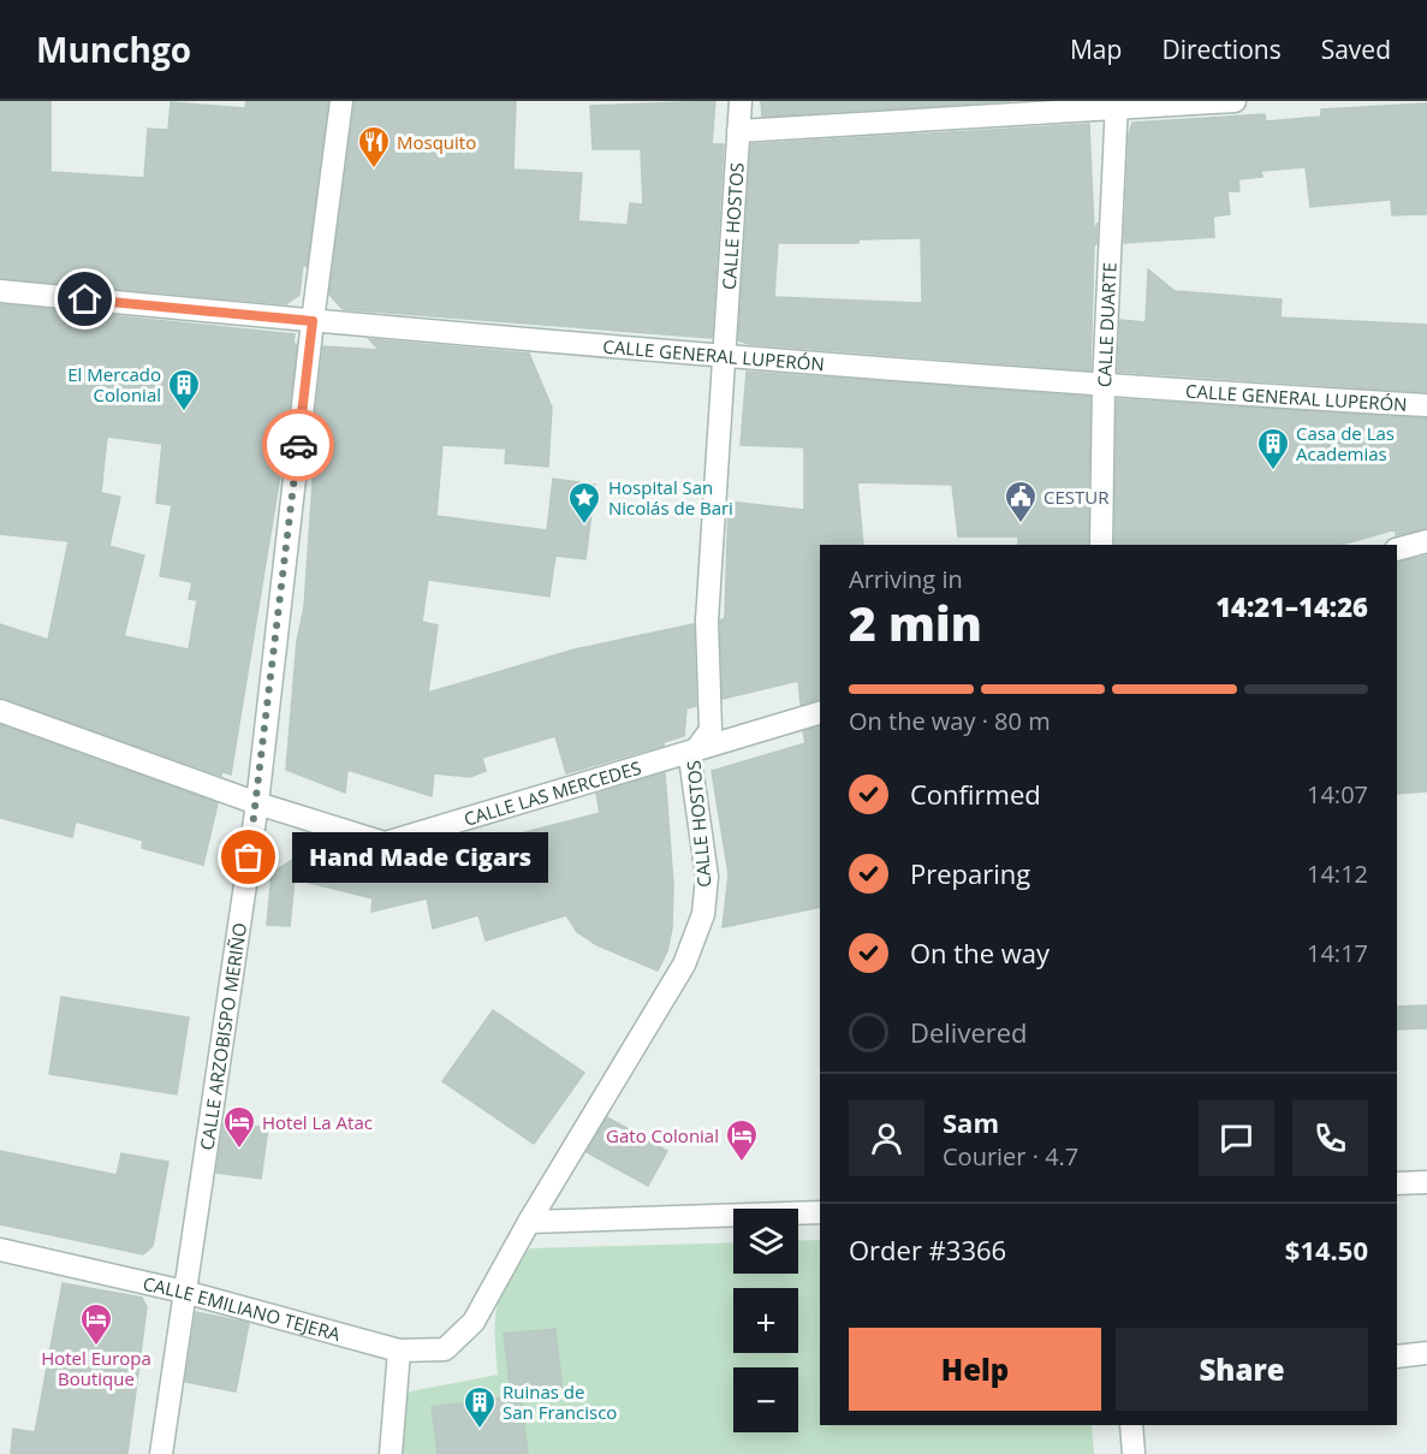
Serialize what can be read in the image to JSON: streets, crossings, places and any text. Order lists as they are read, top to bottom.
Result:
{
  "streets": {
    "street": [
      "CALLE HOSTOS",
      "CALLE DUARTE",
      "CALLE GENERAL LUPERÓN",
      "CALLE LAS MERCEDES",
      "CALLE ARZOBISPO MERIÑO",
      "CALLE EMILIANO TEJERA"
    ]
  },
  "crossings": [
    ["CALLE HOSTOS", "CALLE GENERAL LUPERÓN"],
    ["CALLE HOSTOS", "CALLE LAS MERCEDES"],
    ["CALLE HOSTOS", "CALLE EMILIANO TEJERA"],
    ["CALLE DUARTE", "CALLE GENERAL LUPERÓN"],
    ["CALLE GENERAL LUPERÓN", "CALLE ARZOBISPO MERIÑO"],
    ["CALLE LAS MERCEDES", "CALLE ARZOBISPO MERIÑO"],
    ["CALLE ARZOBISPO MERIÑO", "CALLE EMILIANO TEJERA"]
  ],
  "places": {
    "restaurant": ["Mosquito"],
    "building": ["El Mercado Colonial", "Casa de Las Academias", "Ruinas de San Francisco"],
    "public building": ["CESTUR"],
    "place": ["Hospital San Nicolás de Bari"],
    "other": ["Hand Made Cigars"],
    "hotel": ["Hotel La Atac", "Gato Colonial", "Hotel Europa Boutique"]
  },
  "page": {
    "header": "Munchgo",
    "nav": ["Map", "Directions", "Saved"],
    "heading": ["2 min", "Arriving in", "14:21–14:26"],
    "panel": [
      "Sam",
      "Courier · 4.7",
      "Order #3366",
      "$14.50"
    ],
    "bar": "On the way · 80 m",
    "list": [
      ["Confirmed", "14:07"],
      ["Preparing", "14:12"],
      ["On the way", "14:17"],
      "Delivered"
    ],
    "bubble": "Hand Made Cigars",
    "map_buttons": ["+", "−"],
    "buttons": ["Help", "Share"]
  }
}
